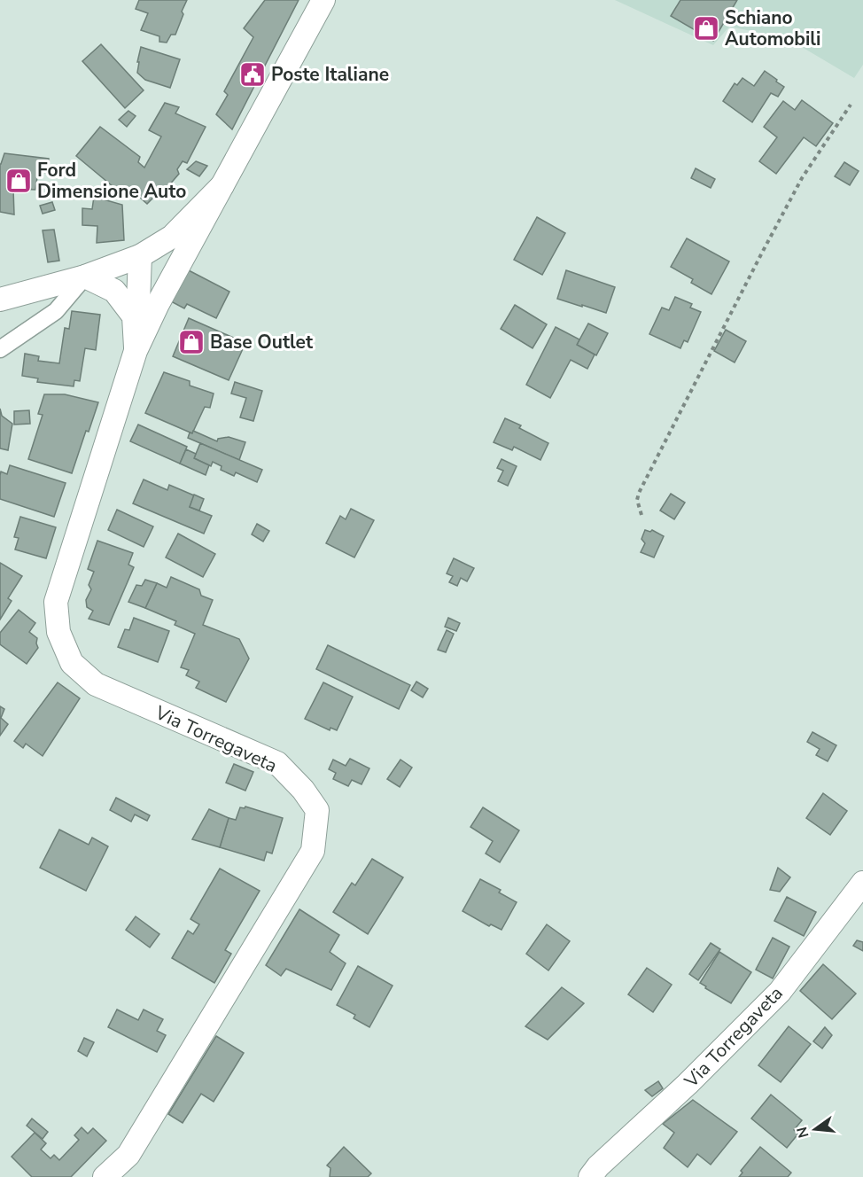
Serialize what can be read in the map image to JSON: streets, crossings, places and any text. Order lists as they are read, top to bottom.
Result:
{
  "streets": {
    "street": ["Via Torregaveta"]
  },
  "places": {
    "shop": ["Schiano Automobili", "Ford Dimensione Auto", "Base Outlet"],
    "public building": ["Poste Italiane"]
  },
  "north": "left"
}
